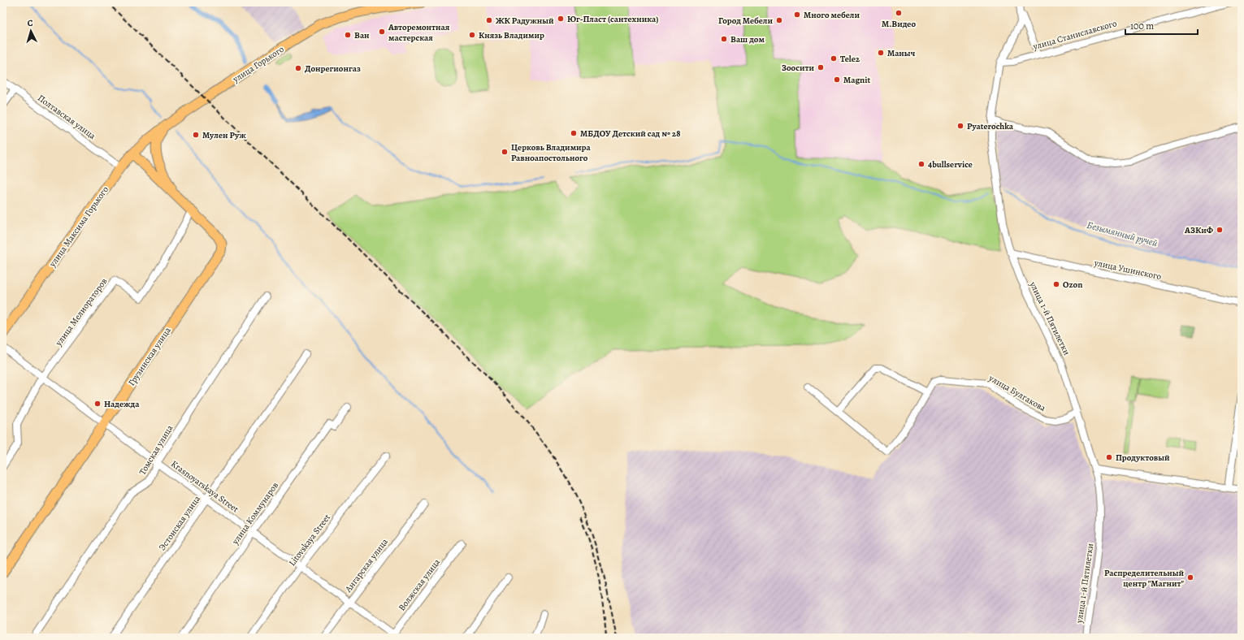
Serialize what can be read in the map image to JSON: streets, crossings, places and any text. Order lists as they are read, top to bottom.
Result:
{
  "streets": {
    "main road": ["улица Горького", "улица Максима Горького", "Грузинская улица"],
    "street": [
      "улица Станиславского",
      "Полтавская улица",
      "улица Ушинского",
      "улица Мелиораторов",
      "улица 1-й Пятилетки",
      "улица Булгакова",
      "Томская улица",
      "Krasnoyarskaya Street",
      "улица Коммунаров",
      "Эстонская улица",
      "Litovskaya Street",
      "Ангарская улица",
      "Волжская улица"
    ]
  },
  "crossings": [
    ["улица Станиславского", "улица 1-й Пятилетки"],
    ["улица Горького", "улица Максима Горького"],
    ["Полтавская улица", "улица Максима Горького"],
    ["улица Максима Горького", "Грузинская улица"],
    ["улица Ушинского", "улица 1-й Пятилетки"],
    ["улица Мелиораторов", "Грузинская улица"],
    ["улица Мелиораторов", "Krasnoyarskaya Street"],
    ["улица 1-й Пятилетки", "улица Булгакова"],
    ["Грузинская улица", "Krasnoyarskaya Street"],
    ["Томская улица", "Krasnoyarskaya Street"],
    ["Krasnoyarskaya Street", "улица Коммунаров"],
    ["Krasnoyarskaya Street", "Эстонская улица"],
    ["Krasnoyarskaya Street", "Litovskaya Street"],
    ["Krasnoyarskaya Street", "Ангарская улица"],
    ["Krasnoyarskaya Street", "Волжская улица"]
  ],
  "water": ["Безымянный ручей"],
  "places": [
    "М.Видео",
    "Много мебели",
    "Юг-Пласт (сантехника)",
    "ЖК Радужный",
    "Город Мебели",
    "Авторемонтная мастерская",
    "Ван",
    "Князь Владимир",
    "Ваш дом",
    "Маныч",
    "Tele2",
    "Зоосити",
    "Донрегионгаз",
    "Magnit",
    "Pyaterochka",
    "МБДОУ Детский сад № 28",
    "Мулен Руж",
    "Церковь Владимира Равноапостольного",
    "4bullservice",
    "АЗКиФ",
    "Ozon",
    "Надежда",
    "Продуктовый",
    "Распределительный центр \"Магнит\""
  ],
  "scale_bar": "100 m",
  "north": "top"
}
